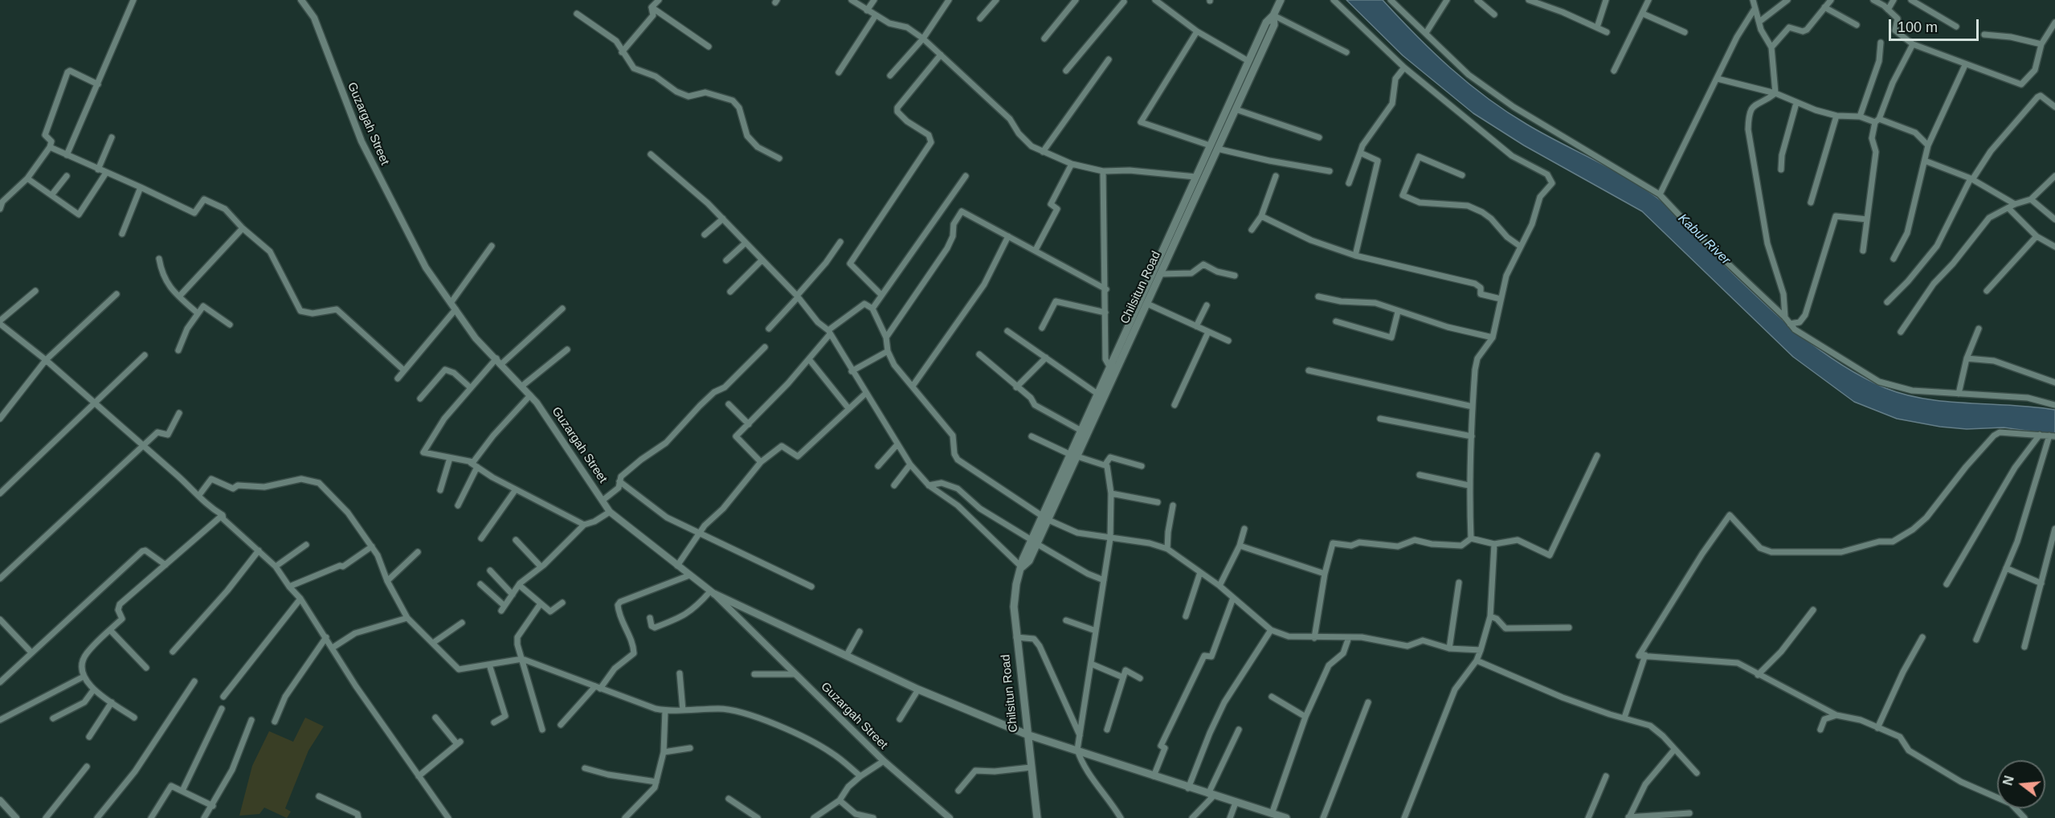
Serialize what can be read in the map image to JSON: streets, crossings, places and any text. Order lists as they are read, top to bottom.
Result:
{
  "streets": {
    "main road": ["Chilsitun Road"],
    "street": ["Guzargah Street"]
  },
  "water": ["Kabul River"],
  "scale_bar": "100 m",
  "north": "left"
}
